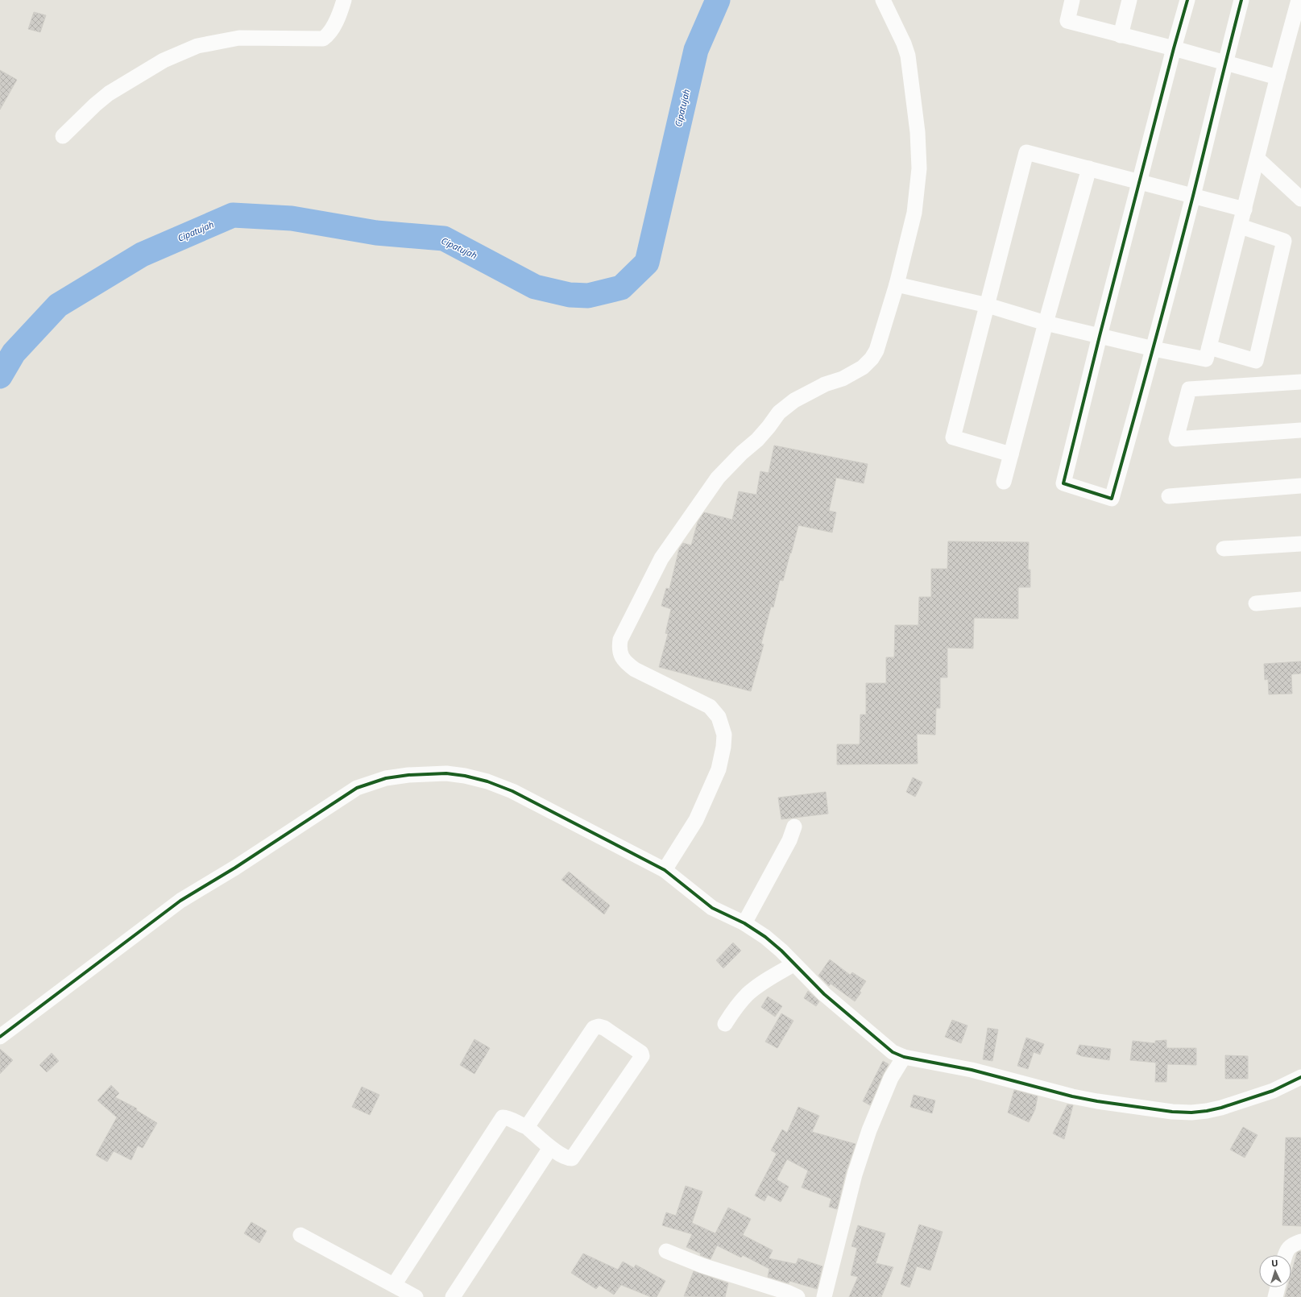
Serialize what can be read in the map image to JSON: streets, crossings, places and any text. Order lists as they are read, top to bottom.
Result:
{
  "water": ["Cipatujah"],
  "north": "top"
}
